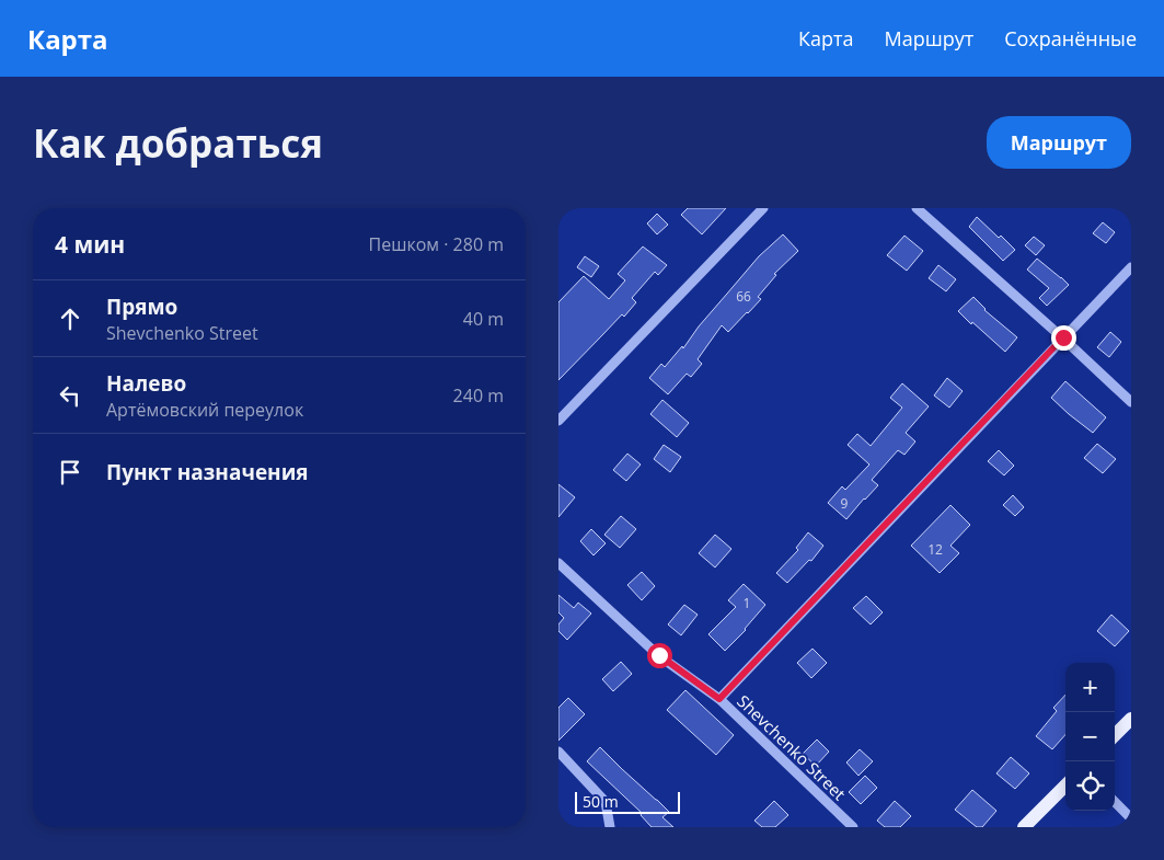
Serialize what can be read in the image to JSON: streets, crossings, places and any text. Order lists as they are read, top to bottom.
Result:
{
  "streets": {
    "street": ["Shevchenko Street"]
  },
  "house_numbers": [
    "66",
    "9",
    "12",
    "1"
  ],
  "scale_bar": "50 m",
  "page": {
    "header": "Карта",
    "nav": ["Карта", "Маршрут", "Сохранённые"],
    "buttons": "Маршрут",
    "title": "Как добраться",
    "heading": ["4 мин", "Пешком · 280 m"],
    "list": [
      ["Прямо", "Shevchenko Street", "40 m"],
      ["Налево", "Артёмовский переулок", "240 m"],
      "Пункт назначения"
    ],
    "map_buttons": ["+", "−"],
    "scale": "50 m"
  }
}
